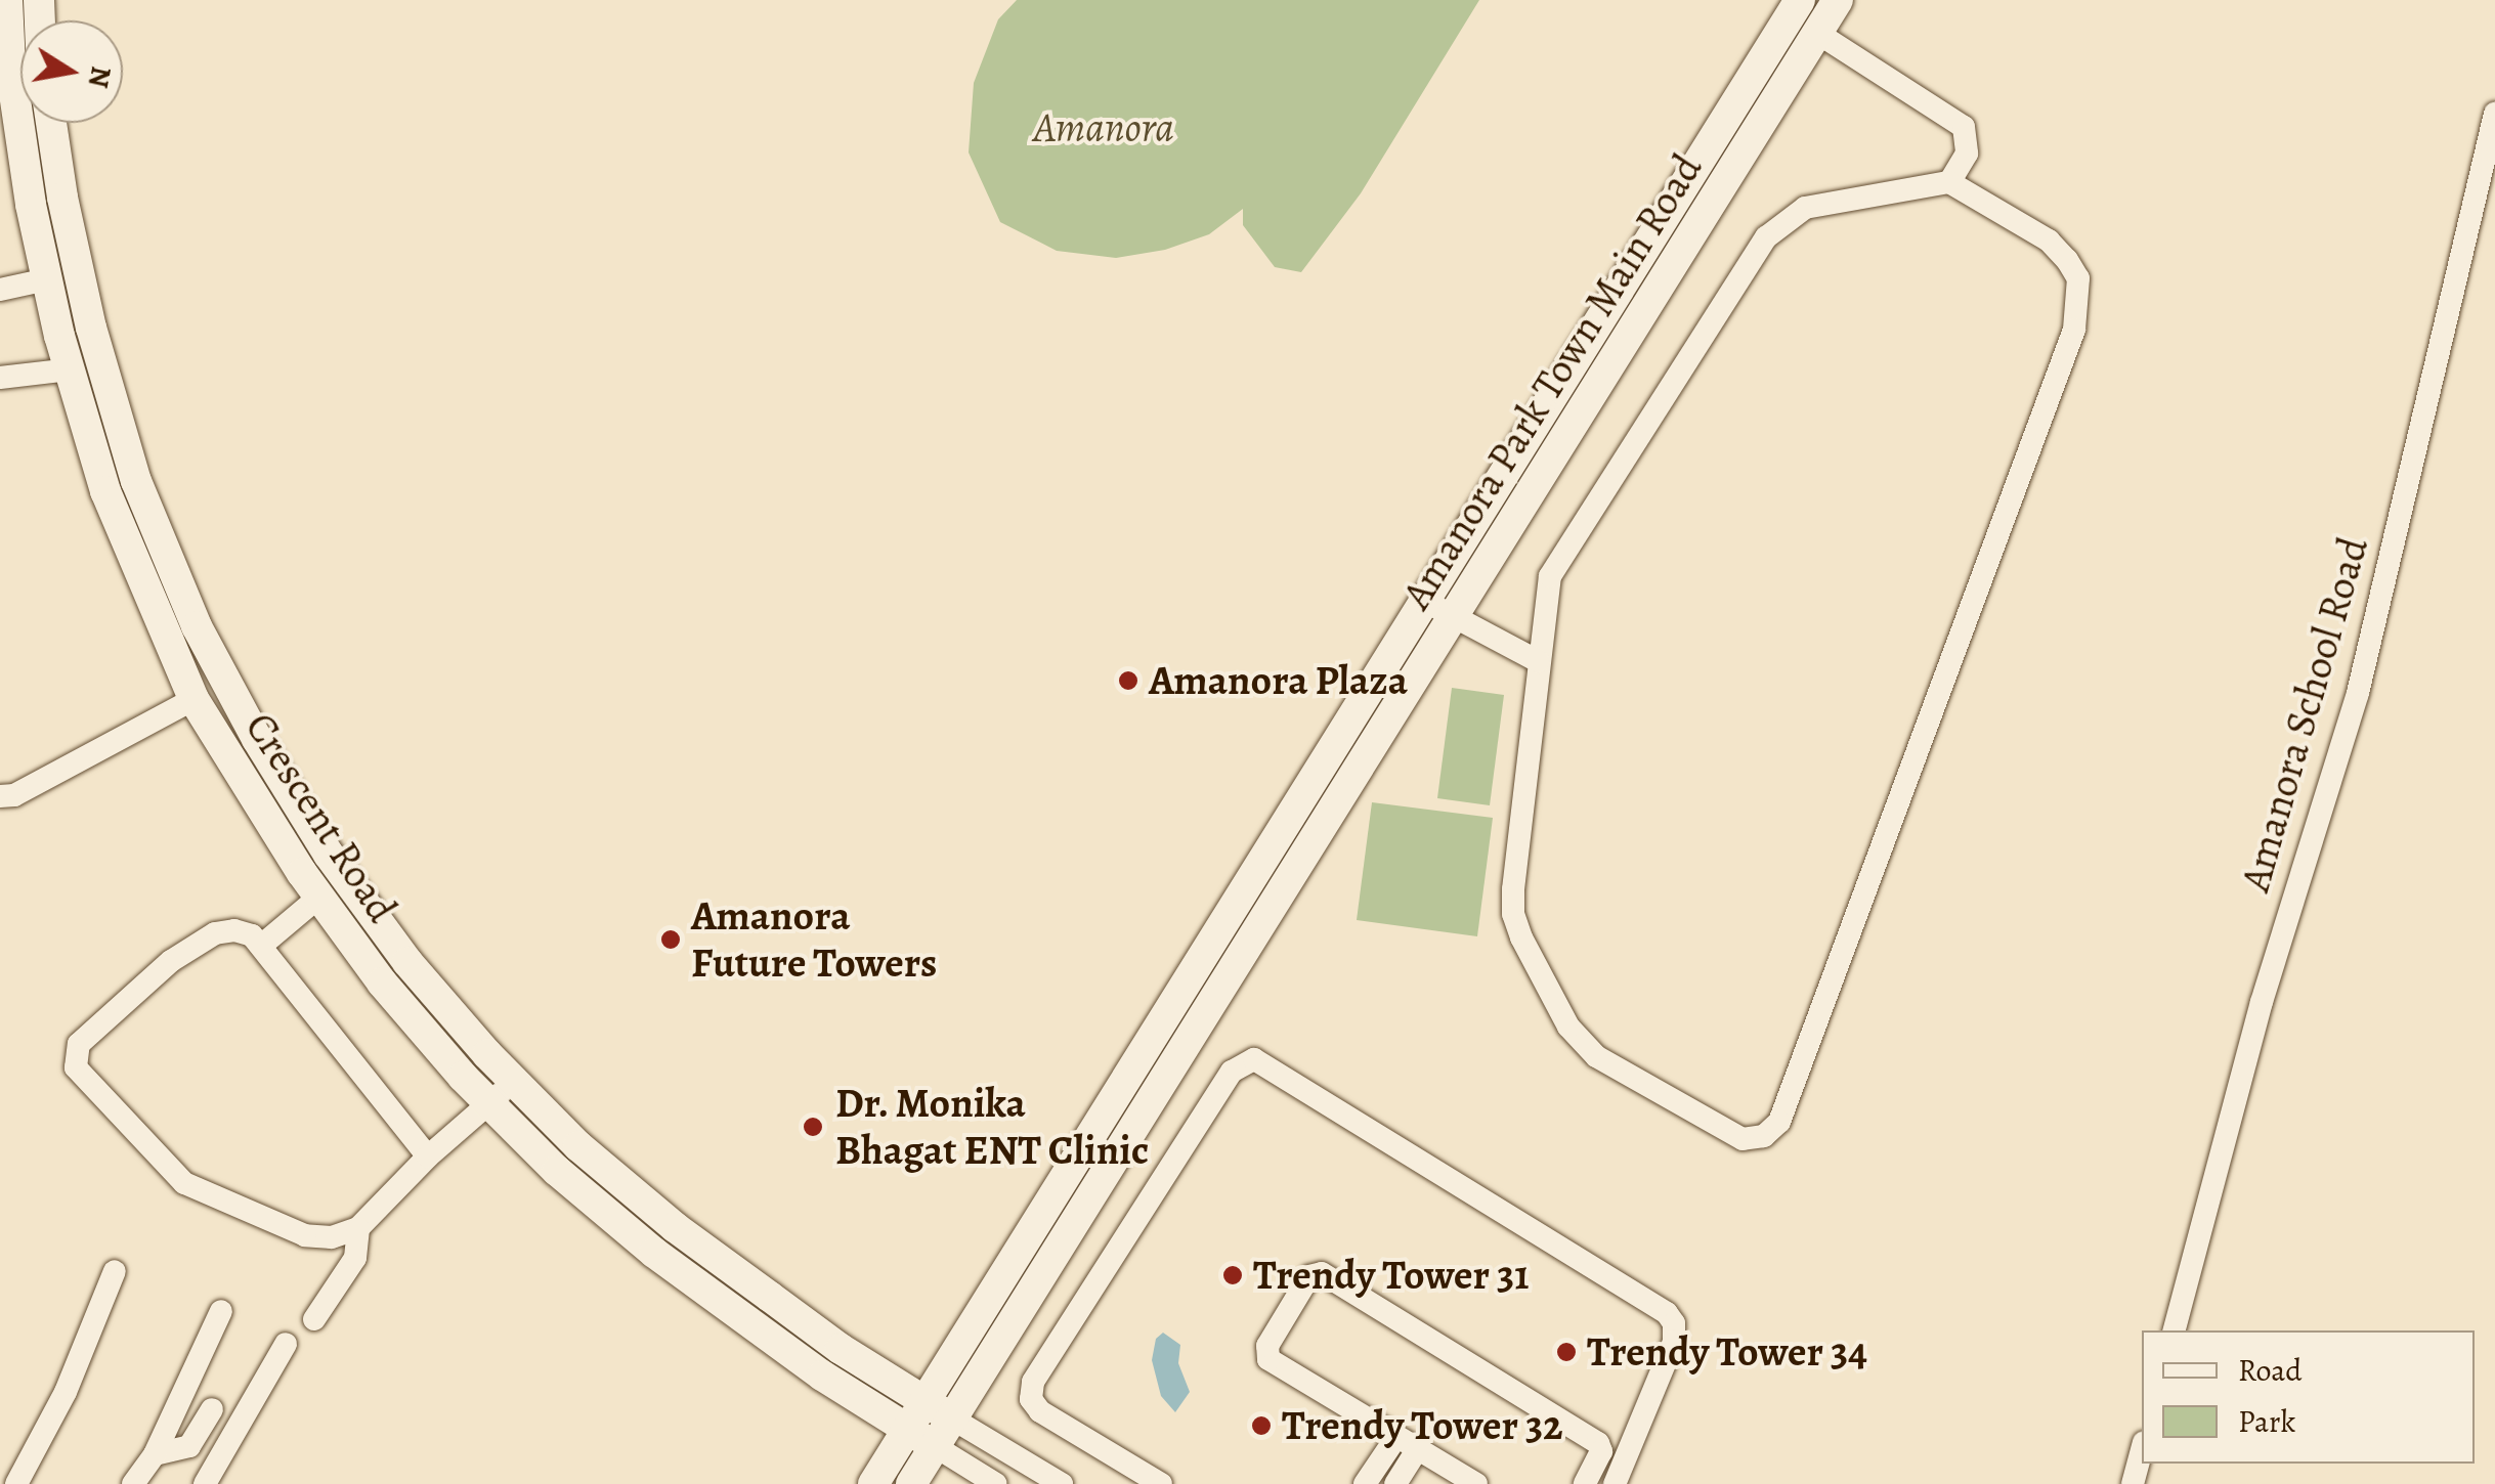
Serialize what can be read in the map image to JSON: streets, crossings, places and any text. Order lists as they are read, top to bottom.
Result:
{
  "streets": {
    "main road": ["Amanora Park Town Main Road", "Crescent Road"],
    "street": ["Amanora School Road"]
  },
  "crossings": [
    ["Amanora Park Town Main Road", "Crescent Road"]
  ],
  "parks": ["Amanora"],
  "places": [
    "Amanora Plaza",
    "Amanora Future Towers",
    "Dr. Monika Bhagat ENT Clinic",
    "Trendy Tower 31",
    "Trendy Tower 34",
    "Trendy Tower 32"
  ],
  "legend": ["Road", "Park"],
  "north": "right"
}
